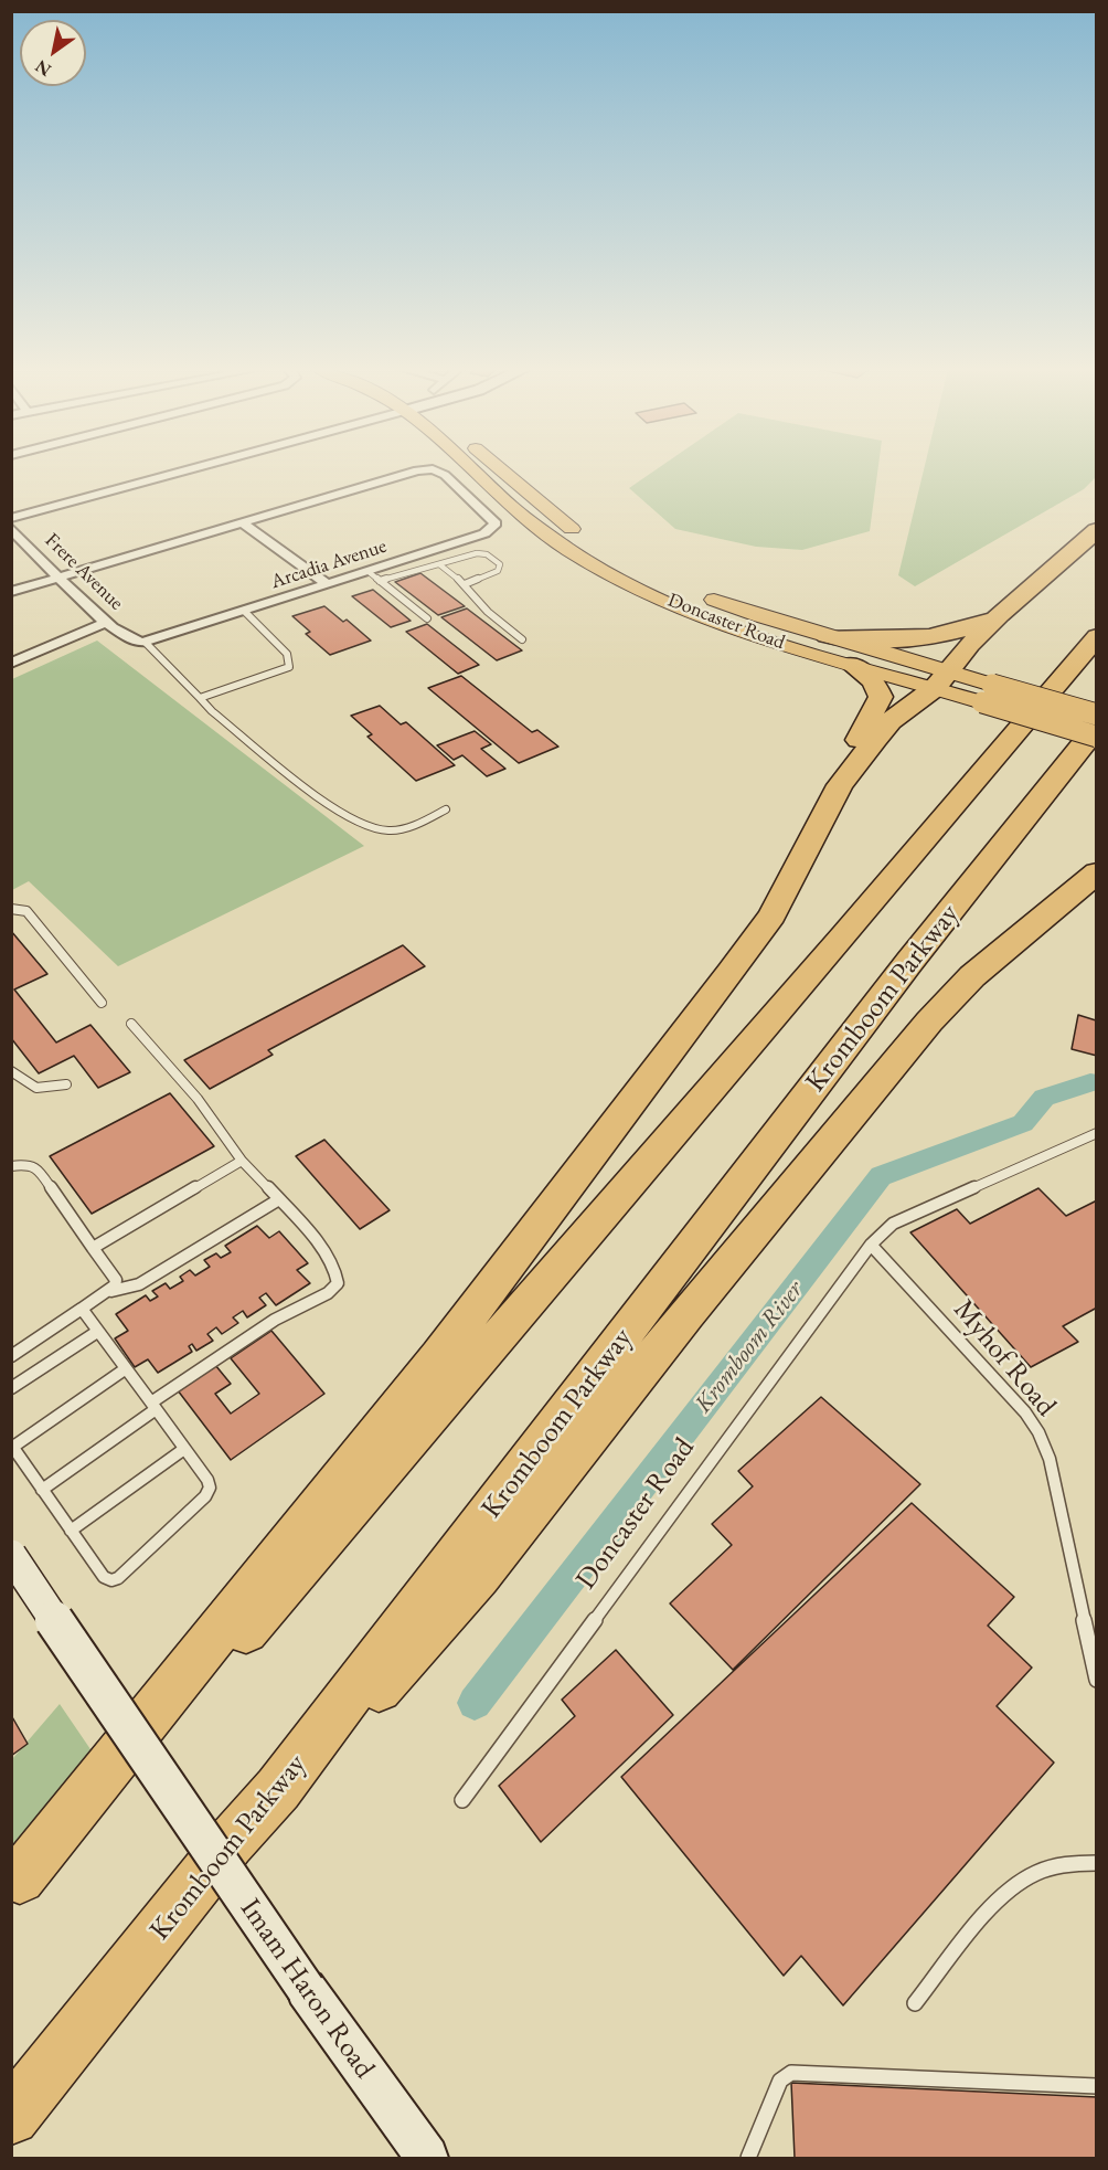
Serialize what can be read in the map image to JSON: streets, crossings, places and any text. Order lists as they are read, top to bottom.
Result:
{
  "streets": {
    "highway": ["Kromboom Parkway"],
    "main road": ["Doncaster Road"],
    "street": ["Arcadia Avenue", "Frere Avenue", "Imam Haron Road"],
    "lane": ["Myhof Road"]
  },
  "crossings": [
    ["Arcadia Avenue", "Frere Avenue"],
    ["Doncaster Road", "Myhof Road"]
  ],
  "water": ["Kromboom River"],
  "north": "bottom left"
}
